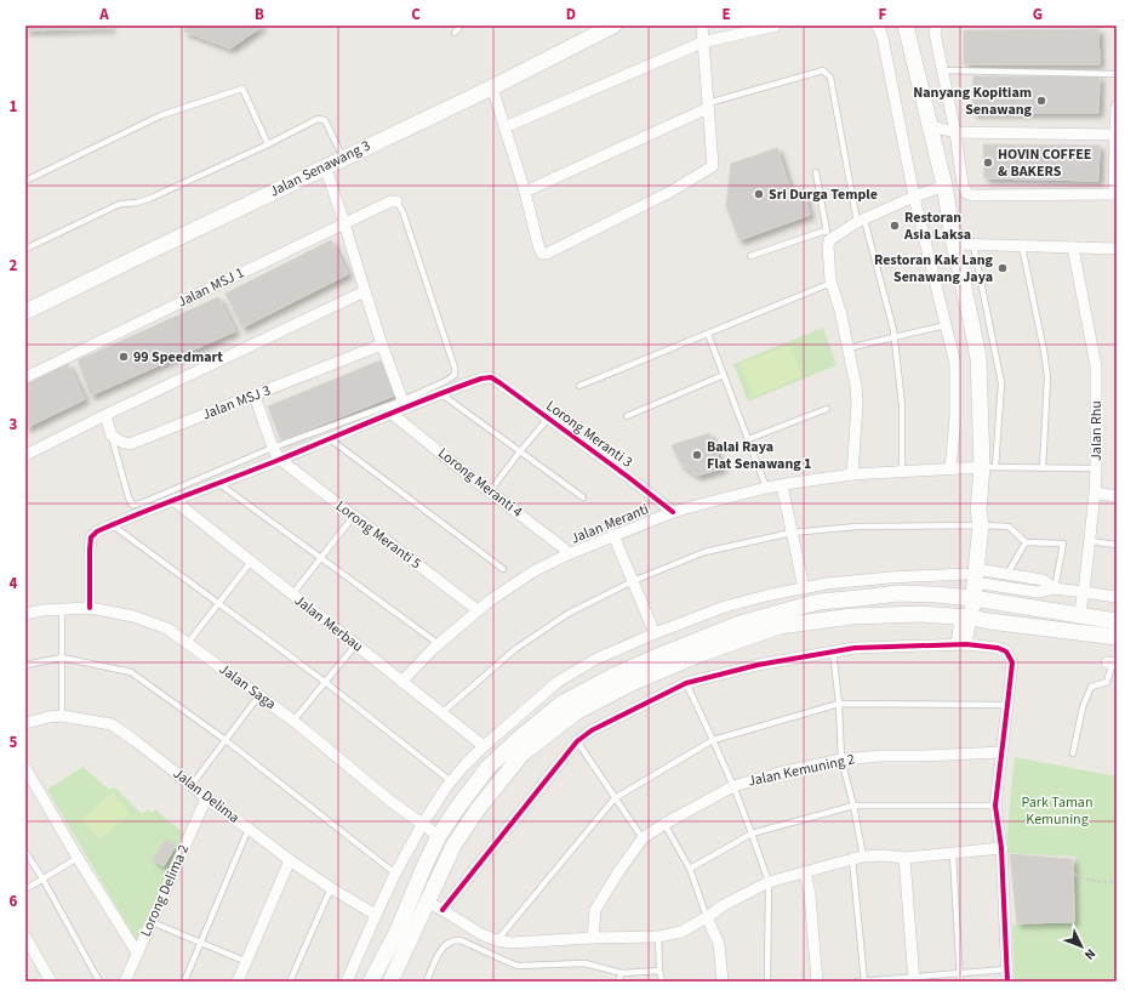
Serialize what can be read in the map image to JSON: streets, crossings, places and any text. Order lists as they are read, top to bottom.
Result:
{
  "streets": {
    "street": [
      "Jalan Senawang 3",
      "Jalan MSJ 1",
      "Jalan MSJ 3",
      "Jalan Rhu",
      "Lorong Meranti 3",
      "Lorong Meranti 4",
      "Jalan Meranti",
      "Lorong Meranti 5",
      "Jalan Merbau",
      "Jalan Saga",
      "Jalan Kemuning 2",
      "Jalan Delima",
      "Lorong Delima 2"
    ]
  },
  "crossings": [
    ["Lorong Meranti 3", "Jalan Meranti"],
    ["Lorong Meranti 4", "Jalan Meranti"],
    ["Jalan Meranti", "Lorong Meranti 5"],
    ["Jalan Meranti", "Jalan Merbau"],
    ["Jalan Delima", "Lorong Delima 2"]
  ],
  "parks": ["Park Taman Kemuning"],
  "places": [
    "Nanyang Kopitiam Senawang",
    "HOVIN COFFEE & BAKERS",
    "Sri Durga Temple",
    "Restoran Asia Laksa",
    "Restoran Kak Lang Senawang Jaya",
    "99 Speedmart",
    "Balai Raya Flat Senawang 1"
  ],
  "north": "bottom right",
  "grid": {
    "columns": [
      "A",
      "B",
      "C",
      "D",
      "E",
      "F",
      "G"
    ],
    "rows": [
      "1",
      "2",
      "3",
      "4",
      "5",
      "6"
    ]
  }
}
